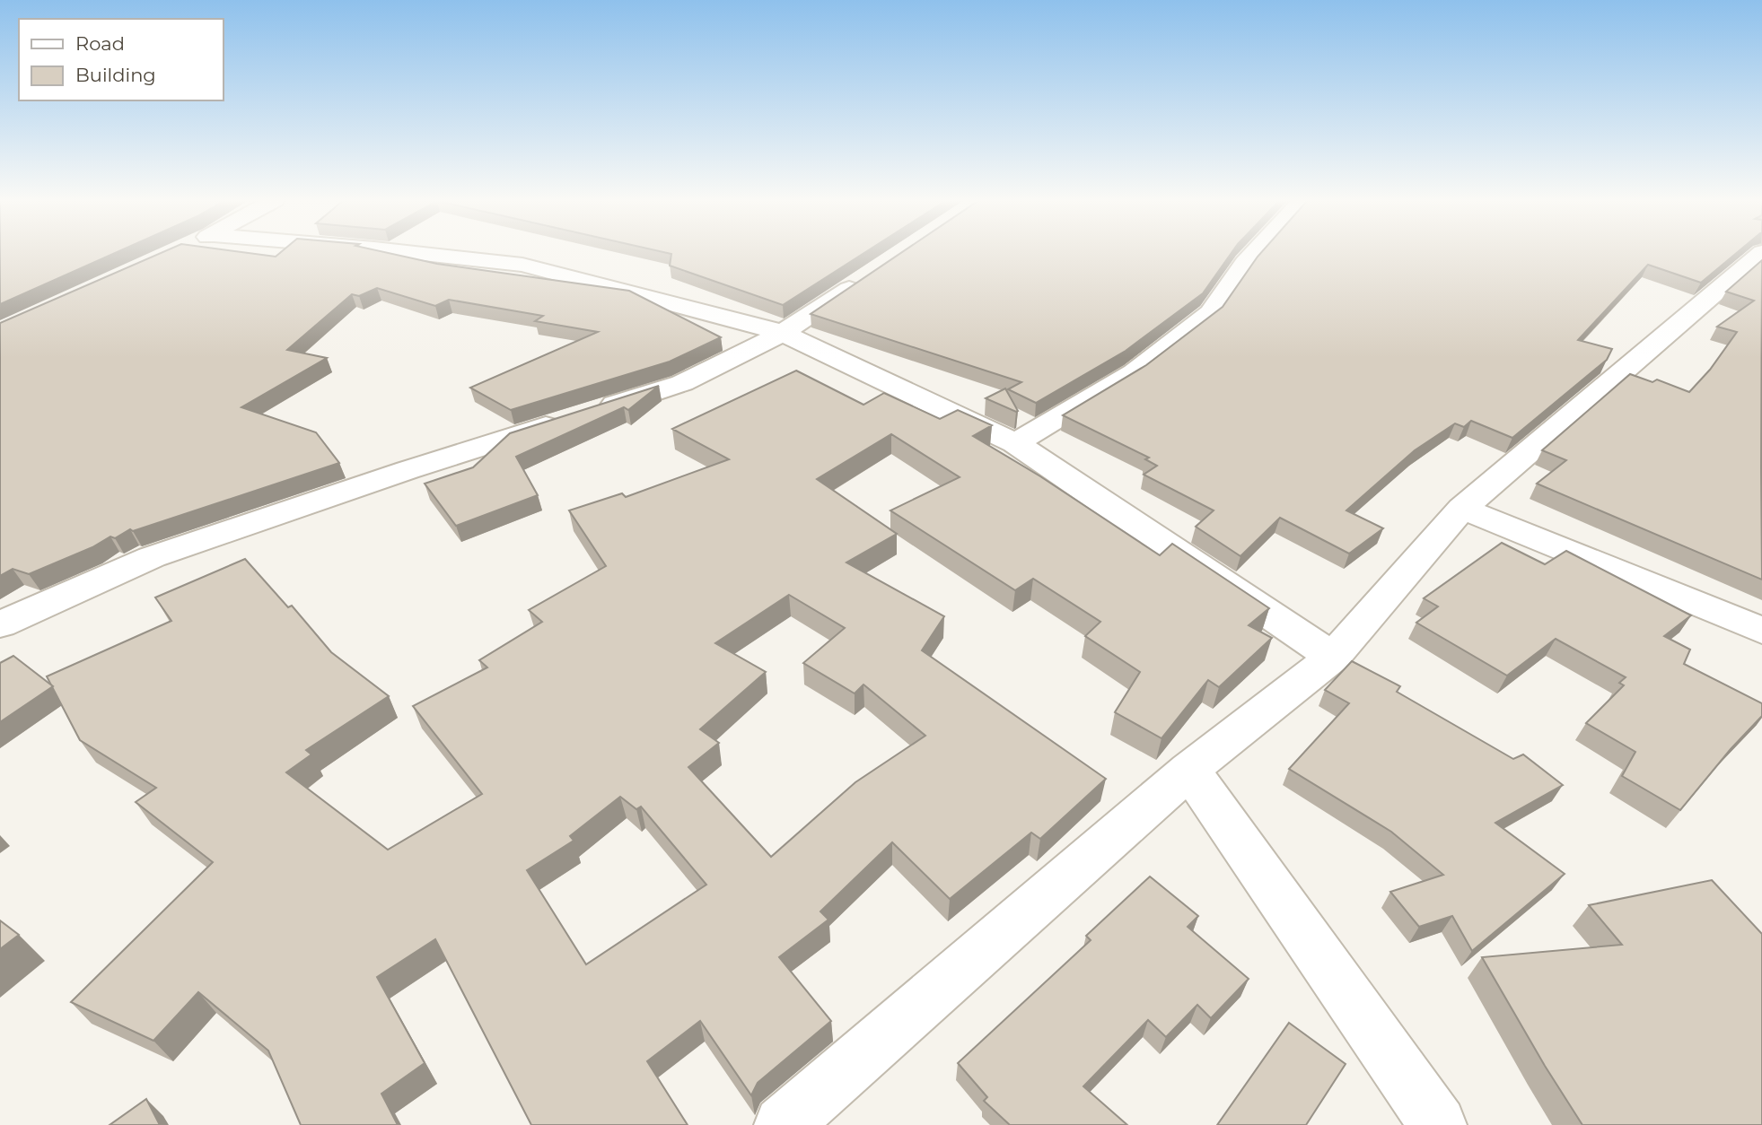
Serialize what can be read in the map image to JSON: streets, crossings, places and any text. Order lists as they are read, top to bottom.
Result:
{
  "legend": ["Road", "Building"]
}
